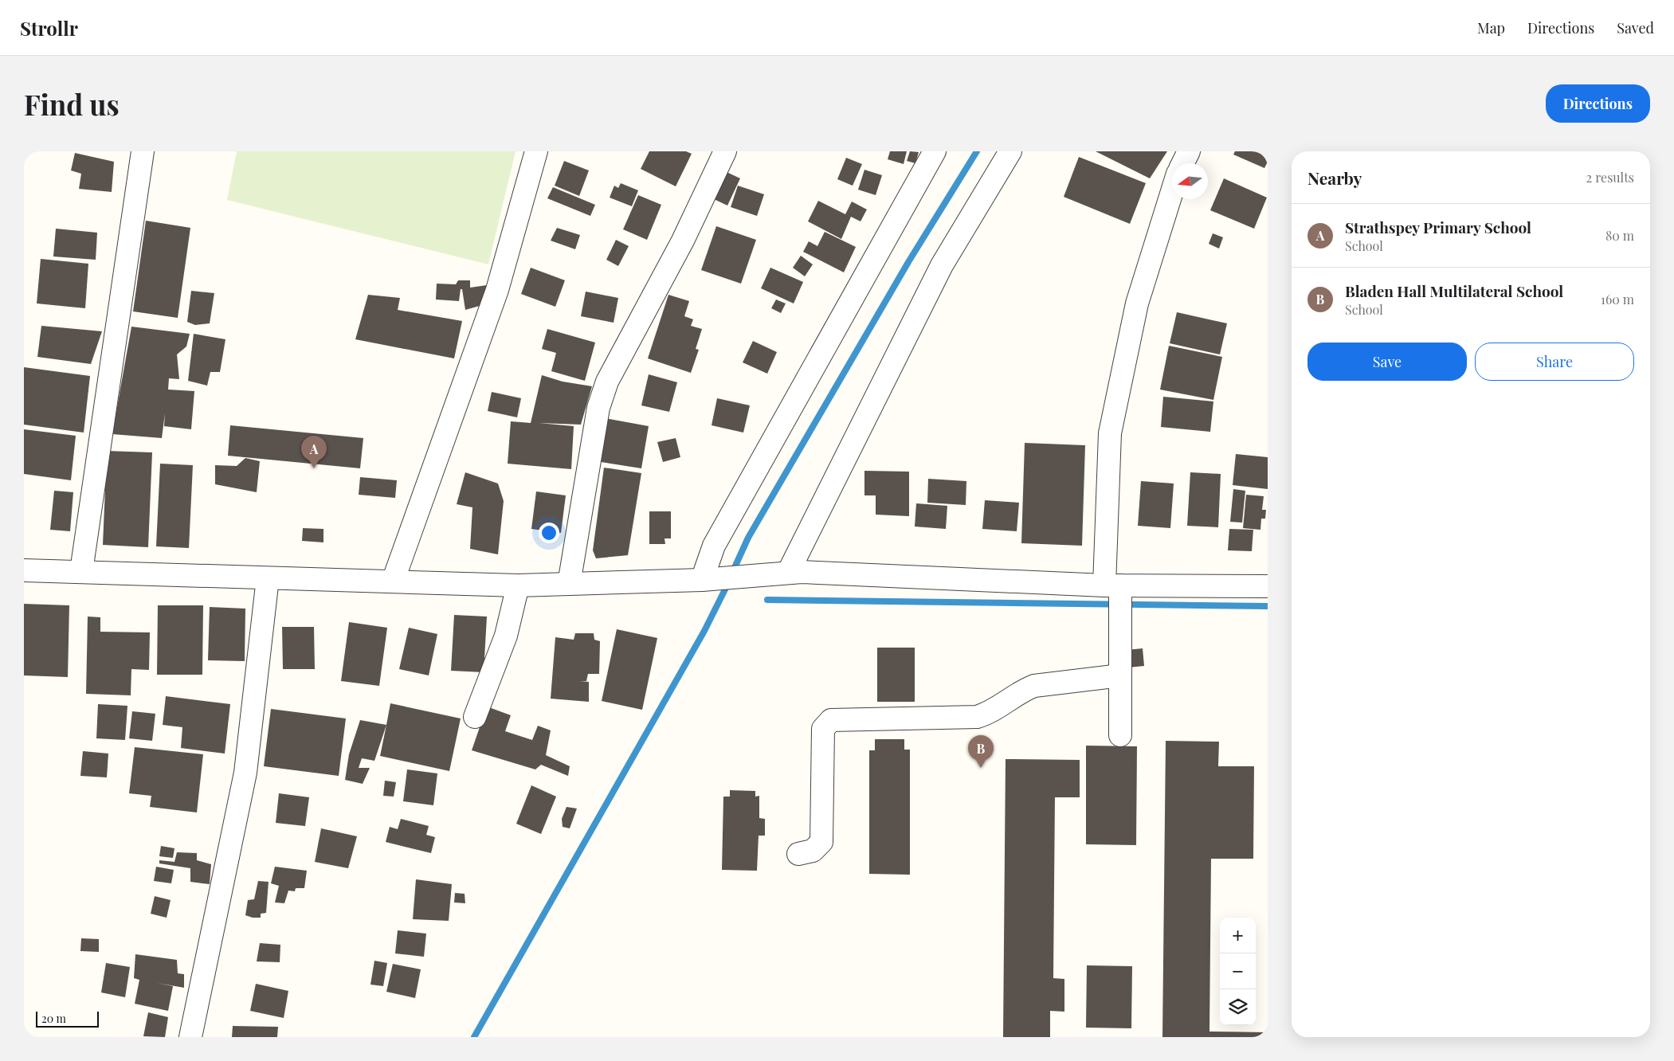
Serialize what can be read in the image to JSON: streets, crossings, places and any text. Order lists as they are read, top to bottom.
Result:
{
  "scale_bar": "20 m",
  "north": "left",
  "page": {
    "header": "Strollr",
    "nav": ["Map", "Directions", "Saved"],
    "buttons": [
      "Directions",
      ["Save", "Share"]
    ],
    "title": "Find us",
    "heading": ["Nearby", "2 results"],
    "list": [
      {
        "mark": "A",
        "name": "Strathspey Primary School",
        "note": "School",
        "value": "80 m"
      },
      {
        "mark": "B",
        "name": "Bladen Hall Multilateral School",
        "note": "School",
        "value": "160 m"
      }
    ],
    "pins": ["A", "B"],
    "map_buttons": ["+", "−"],
    "scale": "20 m"
  }
}
